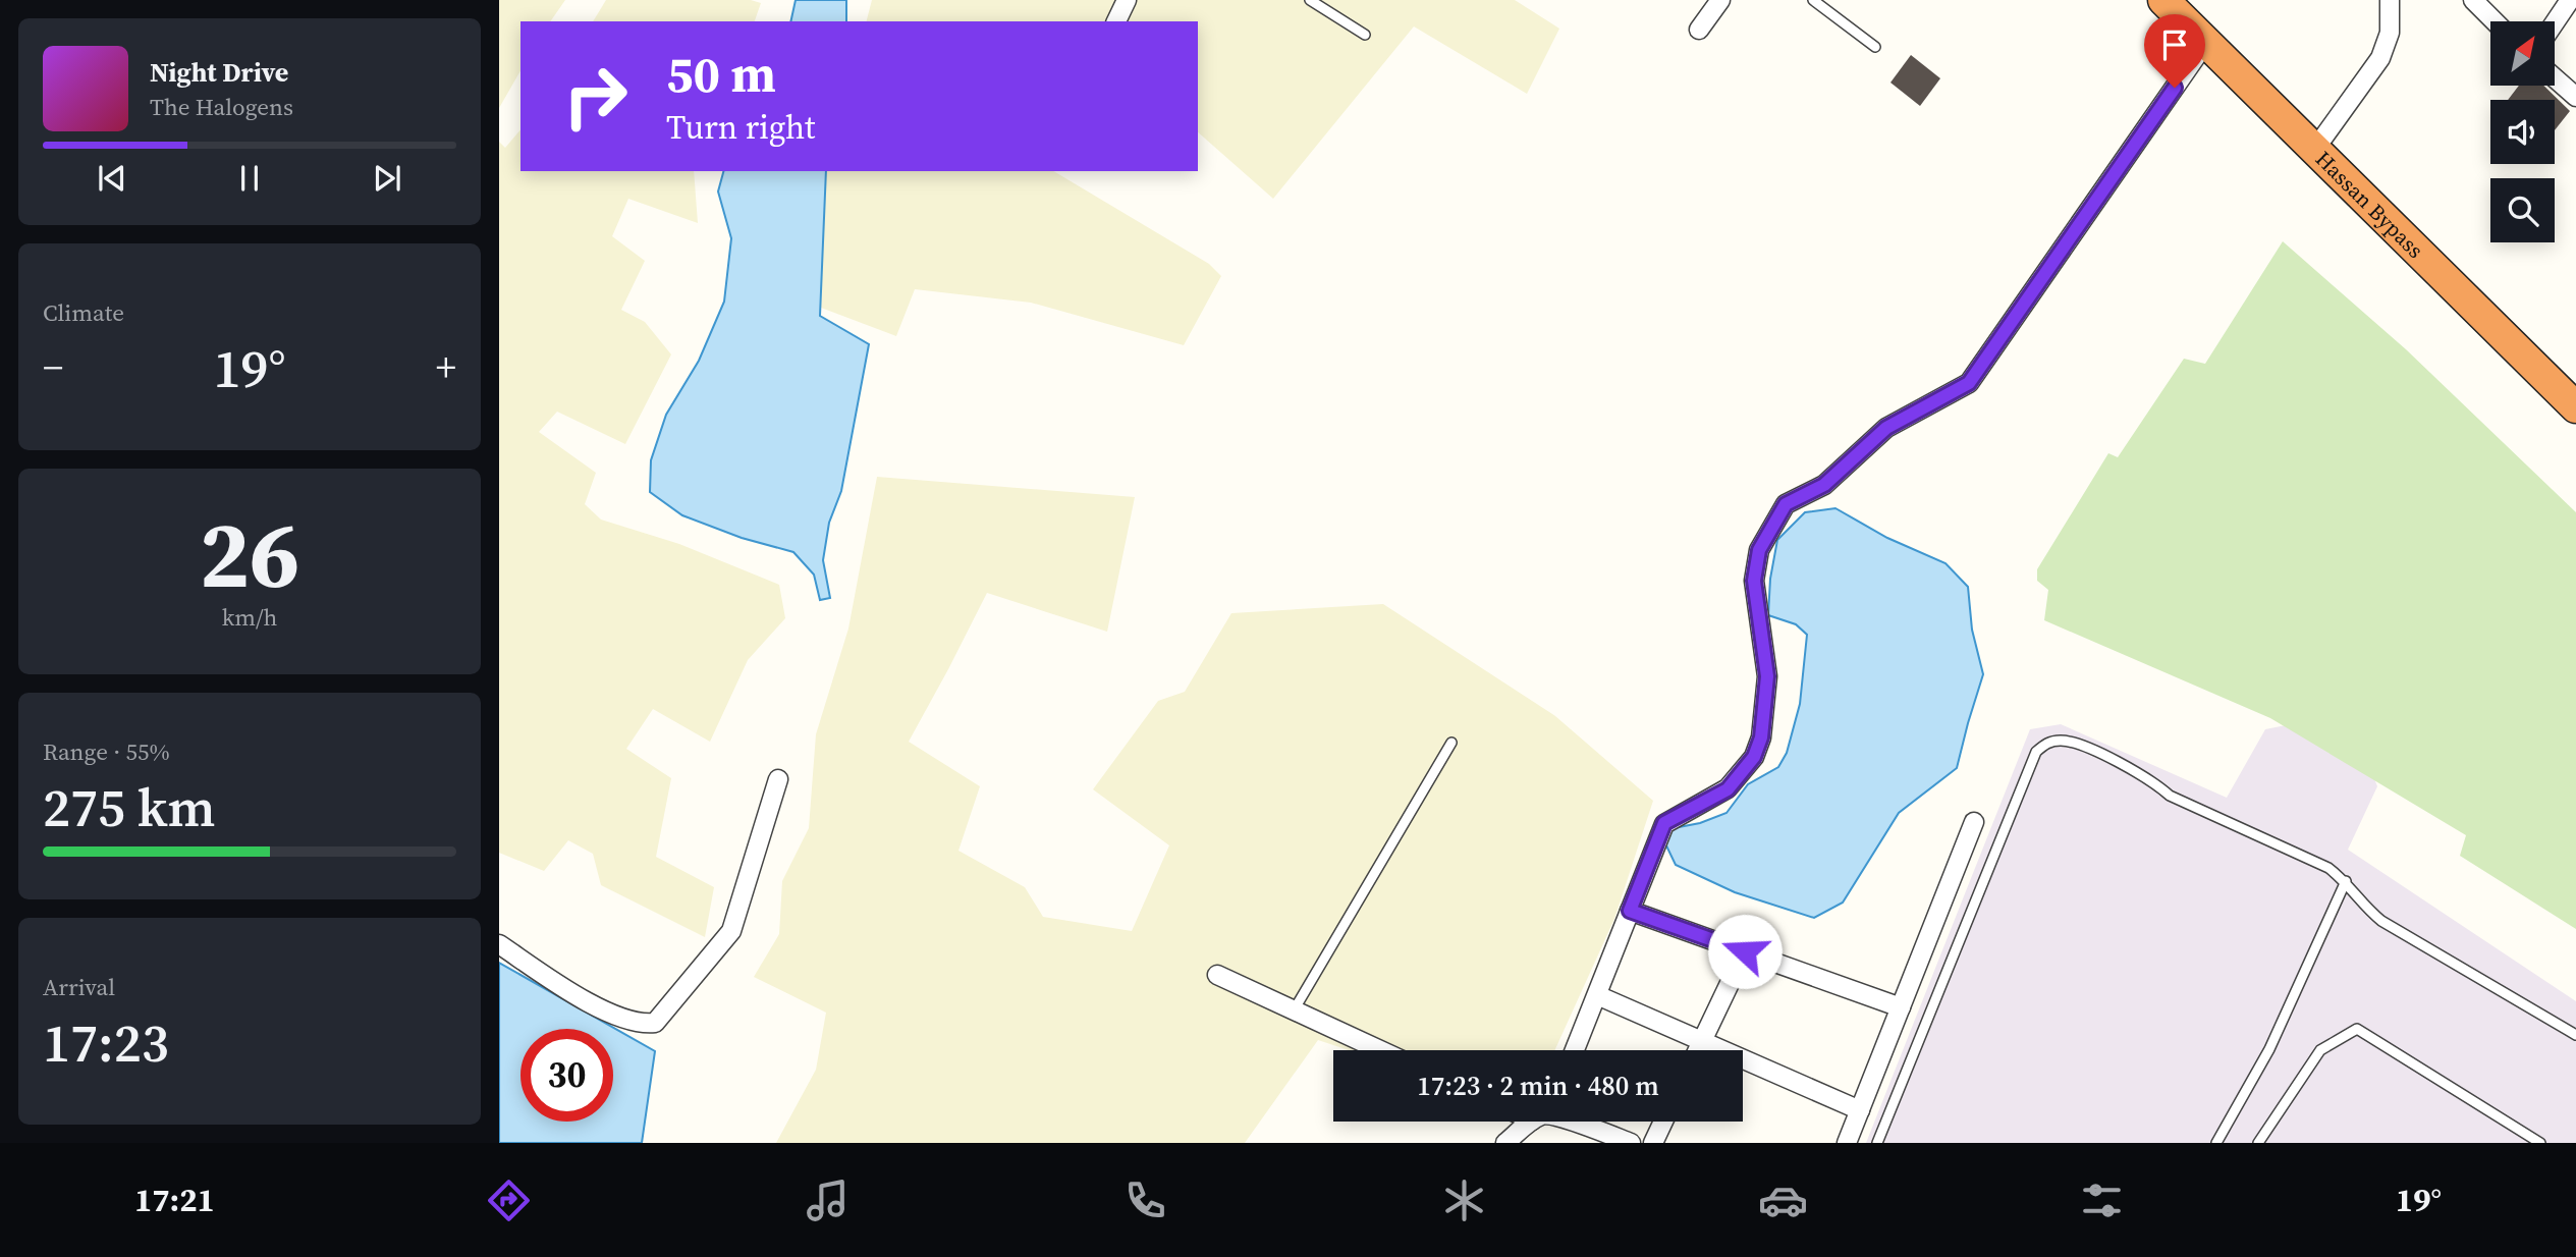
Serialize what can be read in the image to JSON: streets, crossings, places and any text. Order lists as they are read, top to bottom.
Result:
{
  "streets": {
    "highway": ["Hassan Bypass"]
  },
  "north": "top right",
  "page": {
    "turn": ["50 m", "Turn right"],
    "song": ["Night Drive", "The Halogens"],
    "tile": [
      "Climate",
      ["26", "km/h"],
      ["Range · 55%", "275 km"],
      ["Arrival", "17:23"]
    ],
    "heat": ["−", "19°", "+"],
    "limit": "30",
    "trip": "17:23 · 2 min · 480 m",
    "tabs": ["17:21", "19°"]
  }
}
